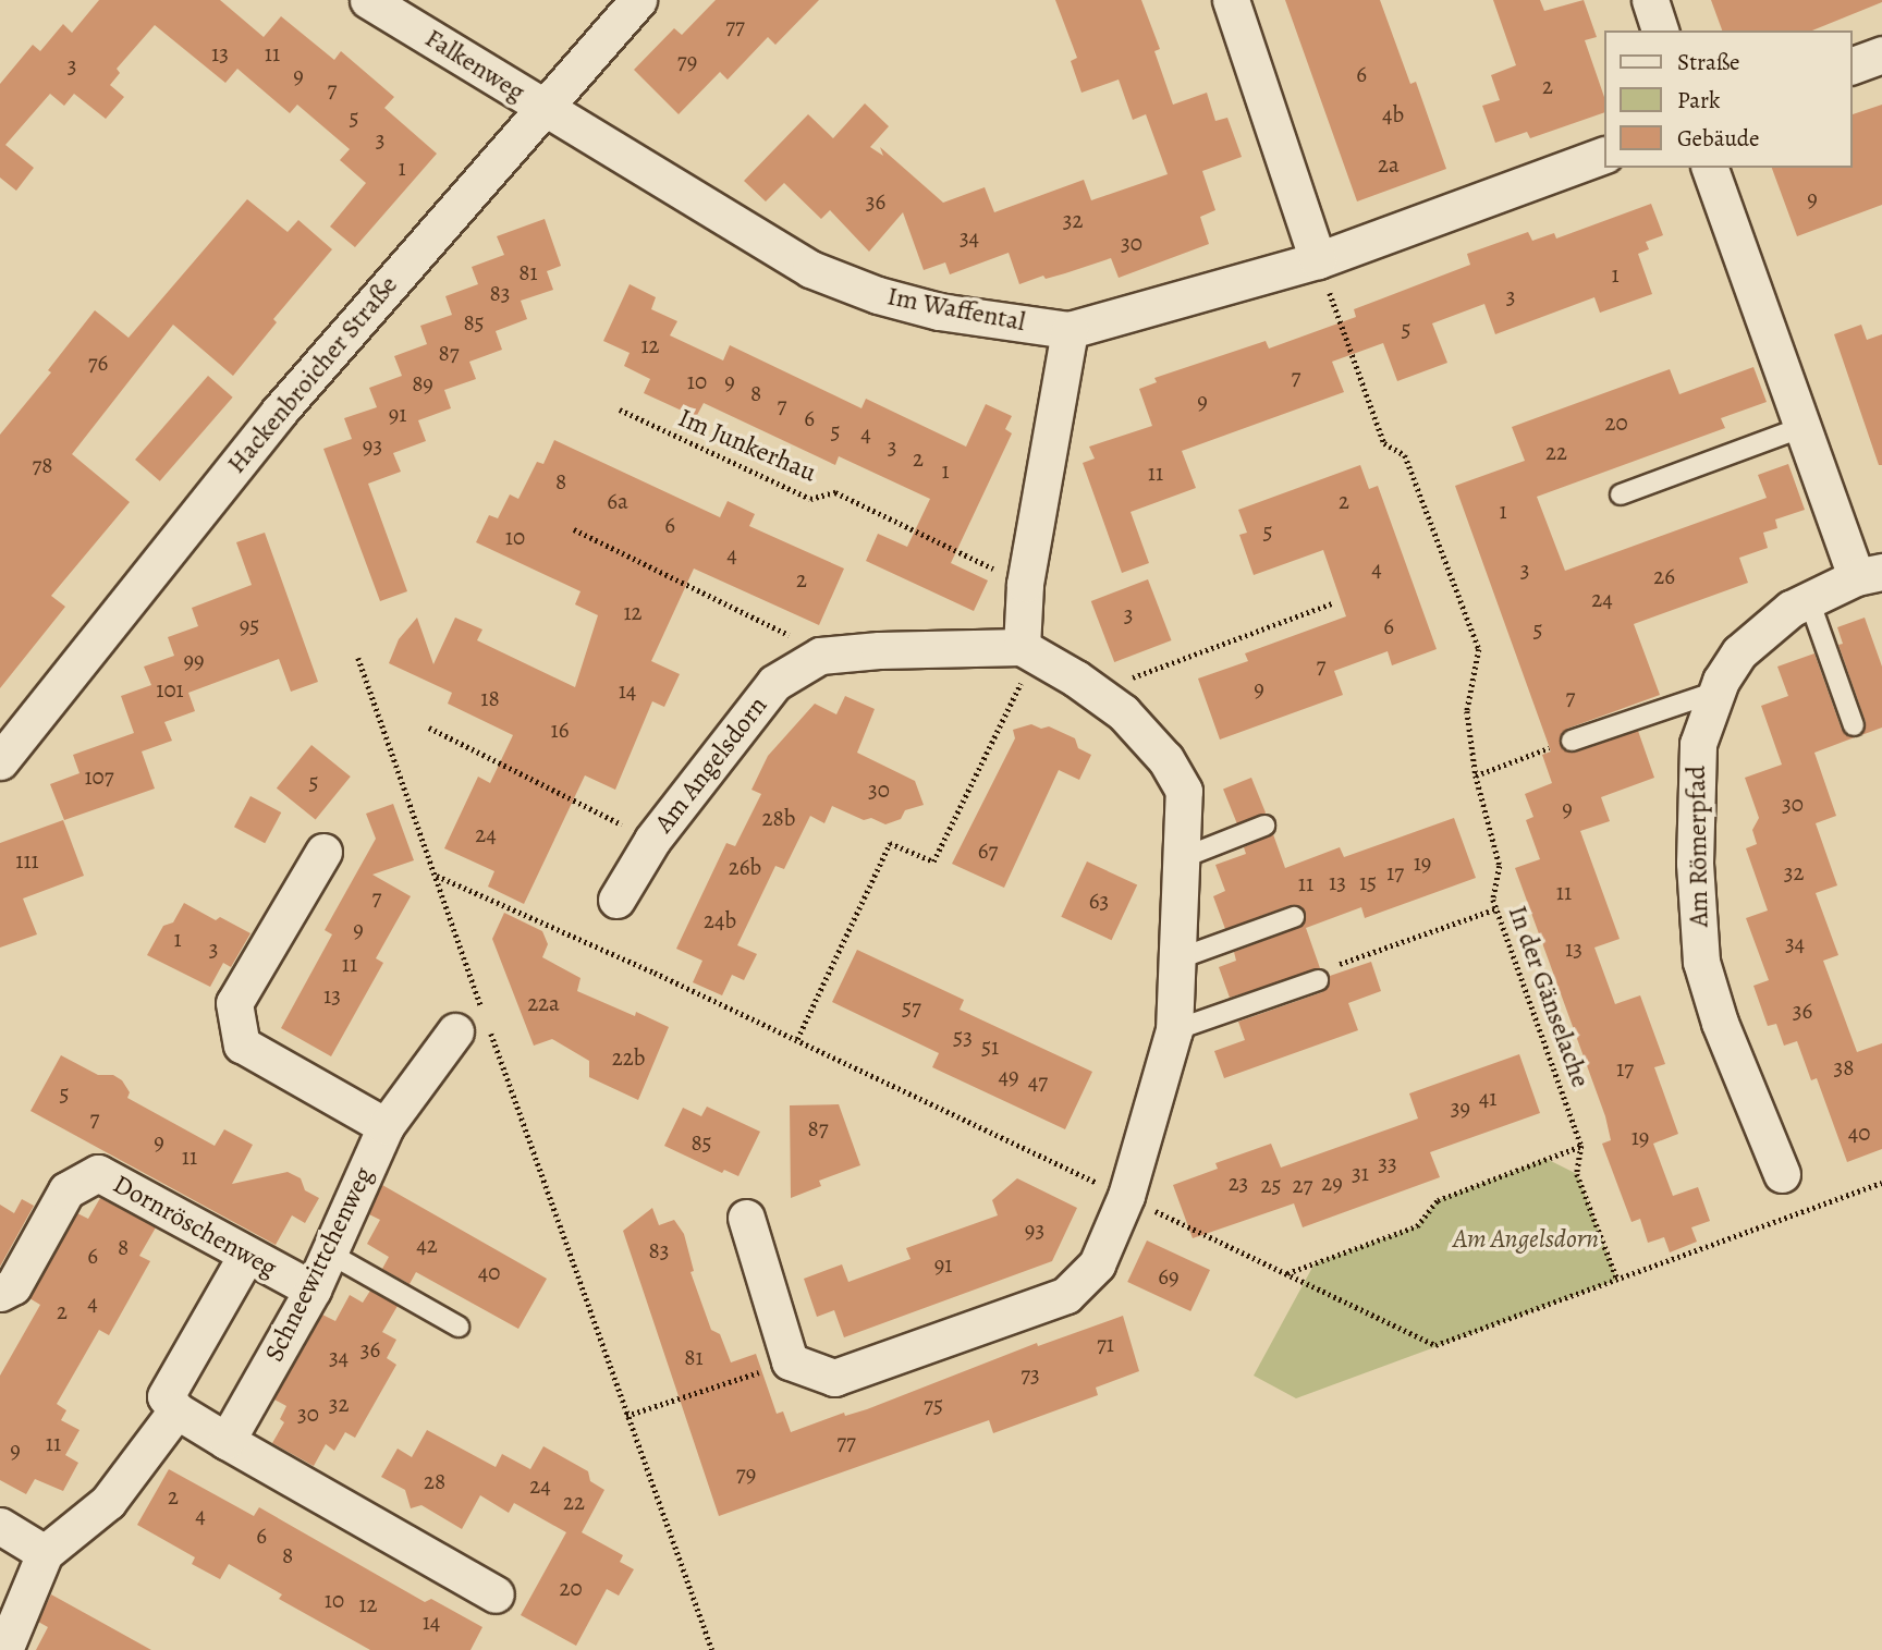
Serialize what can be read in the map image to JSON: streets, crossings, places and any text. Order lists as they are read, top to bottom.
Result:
{
  "streets": {
    "street": [
      "Falkenweg",
      "Im Waffental",
      "Hackenbroicher Straße",
      "Am Angelsdorn",
      "Am Römerpfad",
      "Dornröschenweg",
      "Schneewittchenweg"
    ],
    "path": ["Im Junkerhau", "In der Gänselache"]
  },
  "crossings": [
    ["Falkenweg", "Im Waffental"],
    ["Falkenweg", "Hackenbroicher Straße"],
    ["Im Waffental", "Hackenbroicher Straße"],
    ["Im Waffental", "In der Gänselache"],
    ["Dornröschenweg", "Schneewittchenweg"]
  ],
  "parks": ["Am Angelsdorn"],
  "house_numbers": [
    "77",
    "13",
    "11",
    "79",
    "3",
    "6",
    "9",
    "2",
    "7",
    "4b",
    "5",
    "3",
    "2a",
    "1",
    "9",
    "36",
    "32",
    "34",
    "30",
    "81",
    "1",
    "83",
    "3",
    "85",
    "5",
    "12",
    "87",
    "76",
    "7",
    "10",
    "9",
    "89",
    "8",
    "9",
    "7",
    "91",
    "6",
    "20",
    "5",
    "4",
    "93",
    "3",
    "22",
    "2",
    "78",
    "1",
    "11",
    "8",
    "6a",
    "2",
    "1",
    "6",
    "5",
    "10",
    "4",
    "4",
    "3",
    "26",
    "2",
    "24",
    "12",
    "3",
    "95",
    "6",
    "5",
    "99",
    "7",
    "9",
    "101",
    "14",
    "7",
    "18",
    "16",
    "107",
    "5",
    "30",
    "30",
    "9",
    "28b",
    "24",
    "67",
    "111",
    "19",
    "26b",
    "17",
    "32",
    "13",
    "15",
    "11",
    "11",
    "7",
    "63",
    "24b",
    "9",
    "1",
    "34",
    "3",
    "13",
    "11",
    "13",
    "22a",
    "57",
    "36",
    "53",
    "51",
    "22b",
    "38",
    "17",
    "49",
    "47",
    "5",
    "41",
    "39",
    "7",
    "87",
    "40",
    "19",
    "9",
    "85",
    "11",
    "33",
    "31",
    "23",
    "29",
    "25",
    "27",
    "93",
    "42",
    "8",
    "83",
    "6",
    "91",
    "40",
    "69",
    "4",
    "2",
    "71",
    "36",
    "34",
    "81",
    "73",
    "32",
    "75",
    "30",
    "77",
    "11",
    "9",
    "79",
    "28",
    "24",
    "2",
    "22",
    "4",
    "6",
    "8",
    "20",
    "10",
    "12",
    "14"
  ],
  "legend": ["Straße", "Park", "Gebäude"]
}
